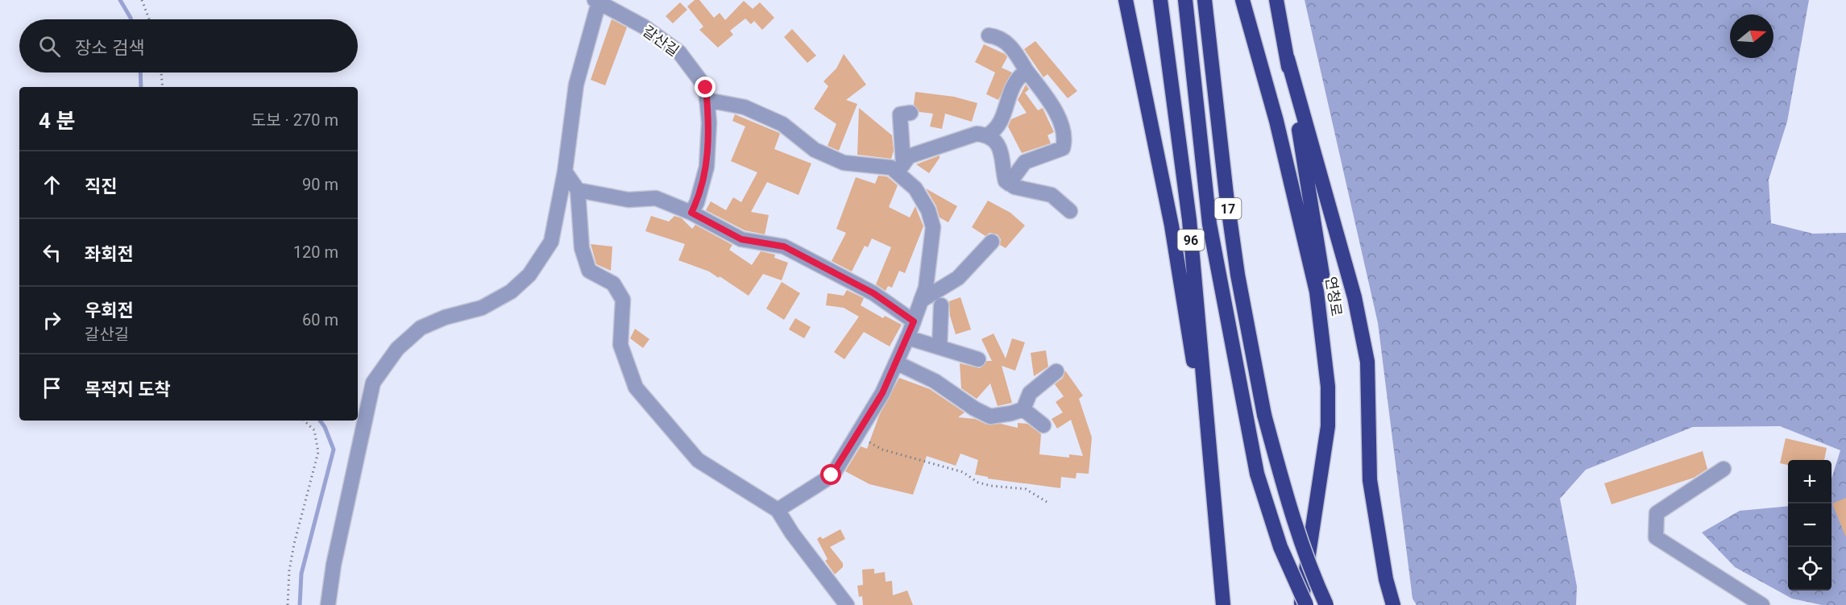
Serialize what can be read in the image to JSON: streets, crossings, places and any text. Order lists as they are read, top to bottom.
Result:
{
  "streets": {
    "highway": ["17", "96", "연청로"],
    "street": ["갈산길"]
  },
  "north": "right",
  "page": {
    "search": "장소 검색",
    "heading": ["4 분", "도보 · 270 m"],
    "list": [
      ["직진", "90 m"],
      ["좌회전", "120 m"],
      ["우회전", "갈산길", "60 m"],
      "목적지 도착"
    ],
    "map_buttons": ["+", "−"]
  }
}
